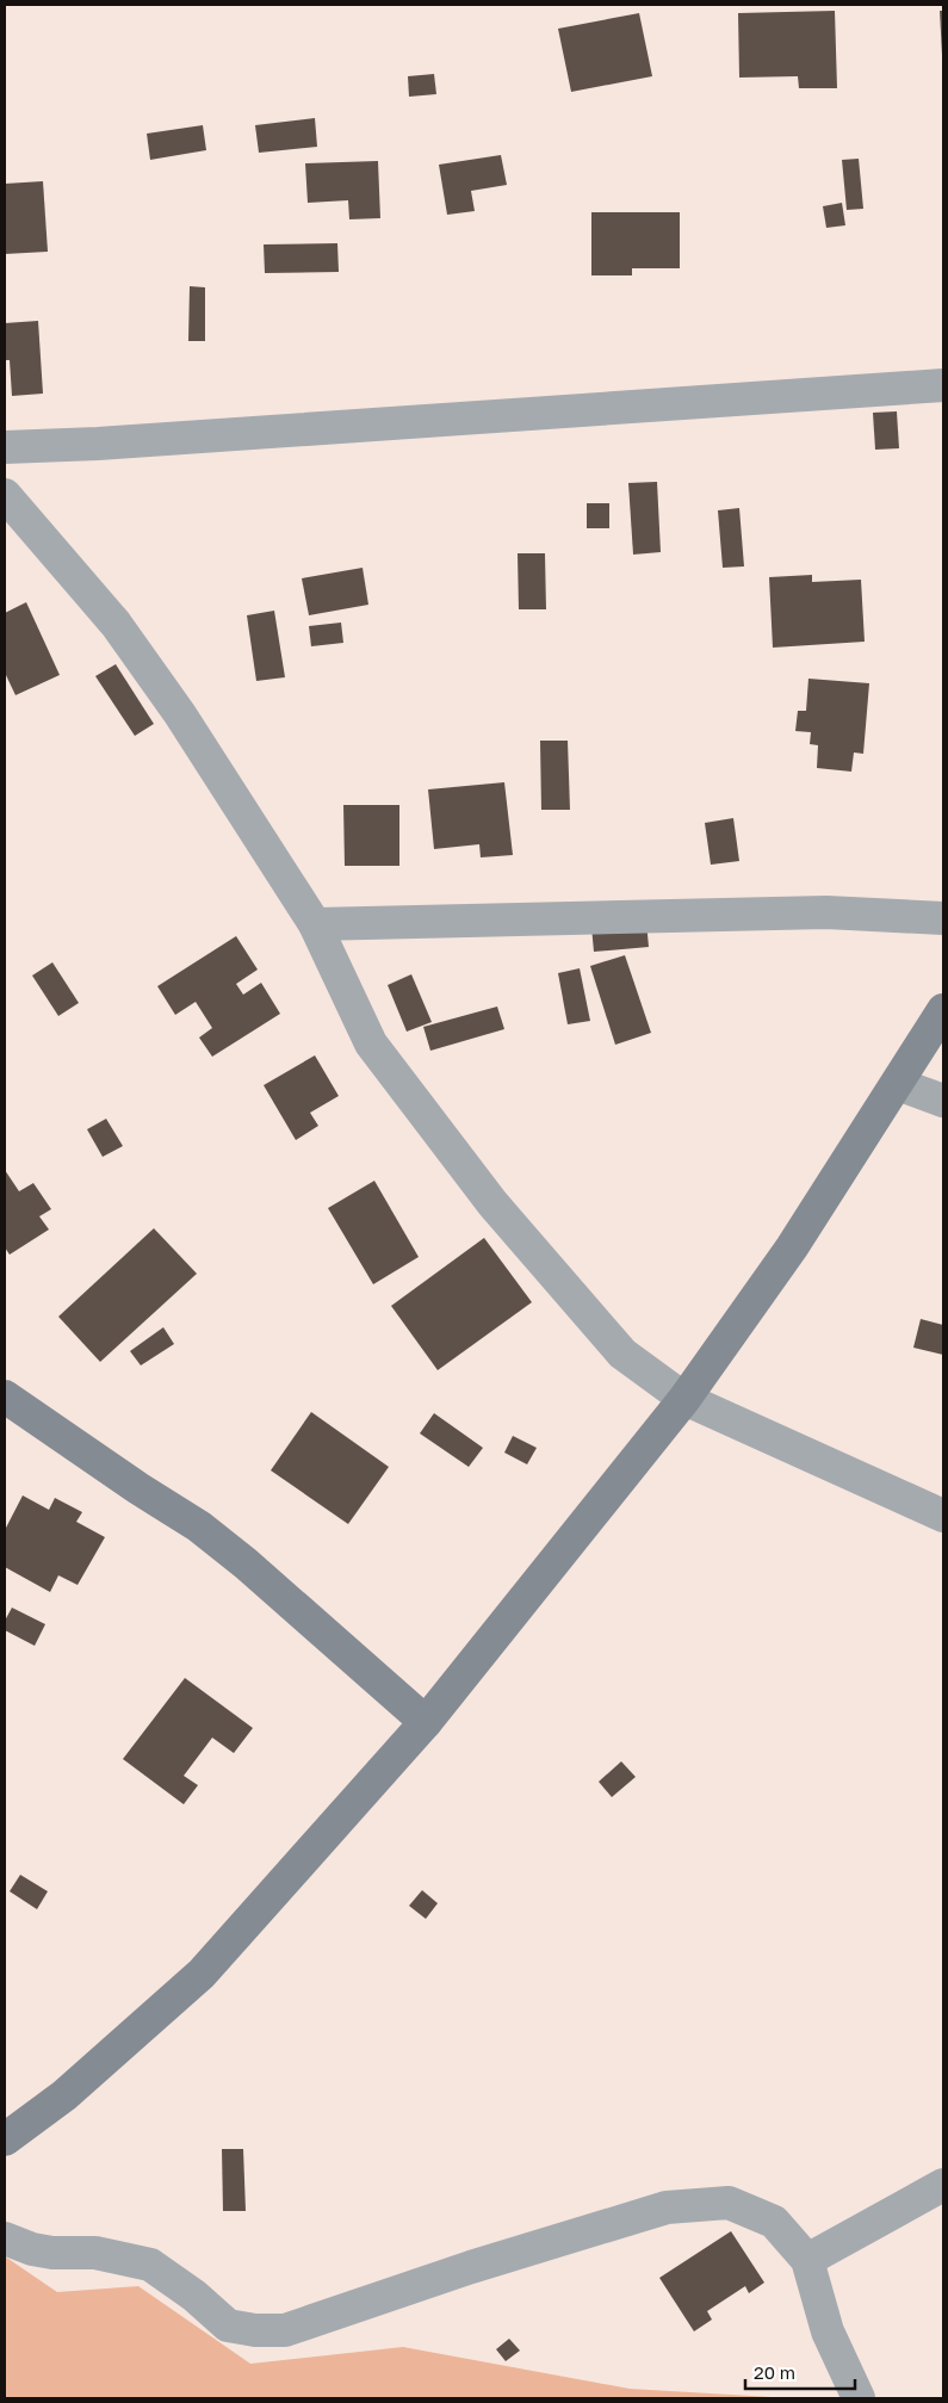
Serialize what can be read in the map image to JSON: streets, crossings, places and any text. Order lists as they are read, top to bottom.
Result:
{
  "scale_bar": "20 m"
}
